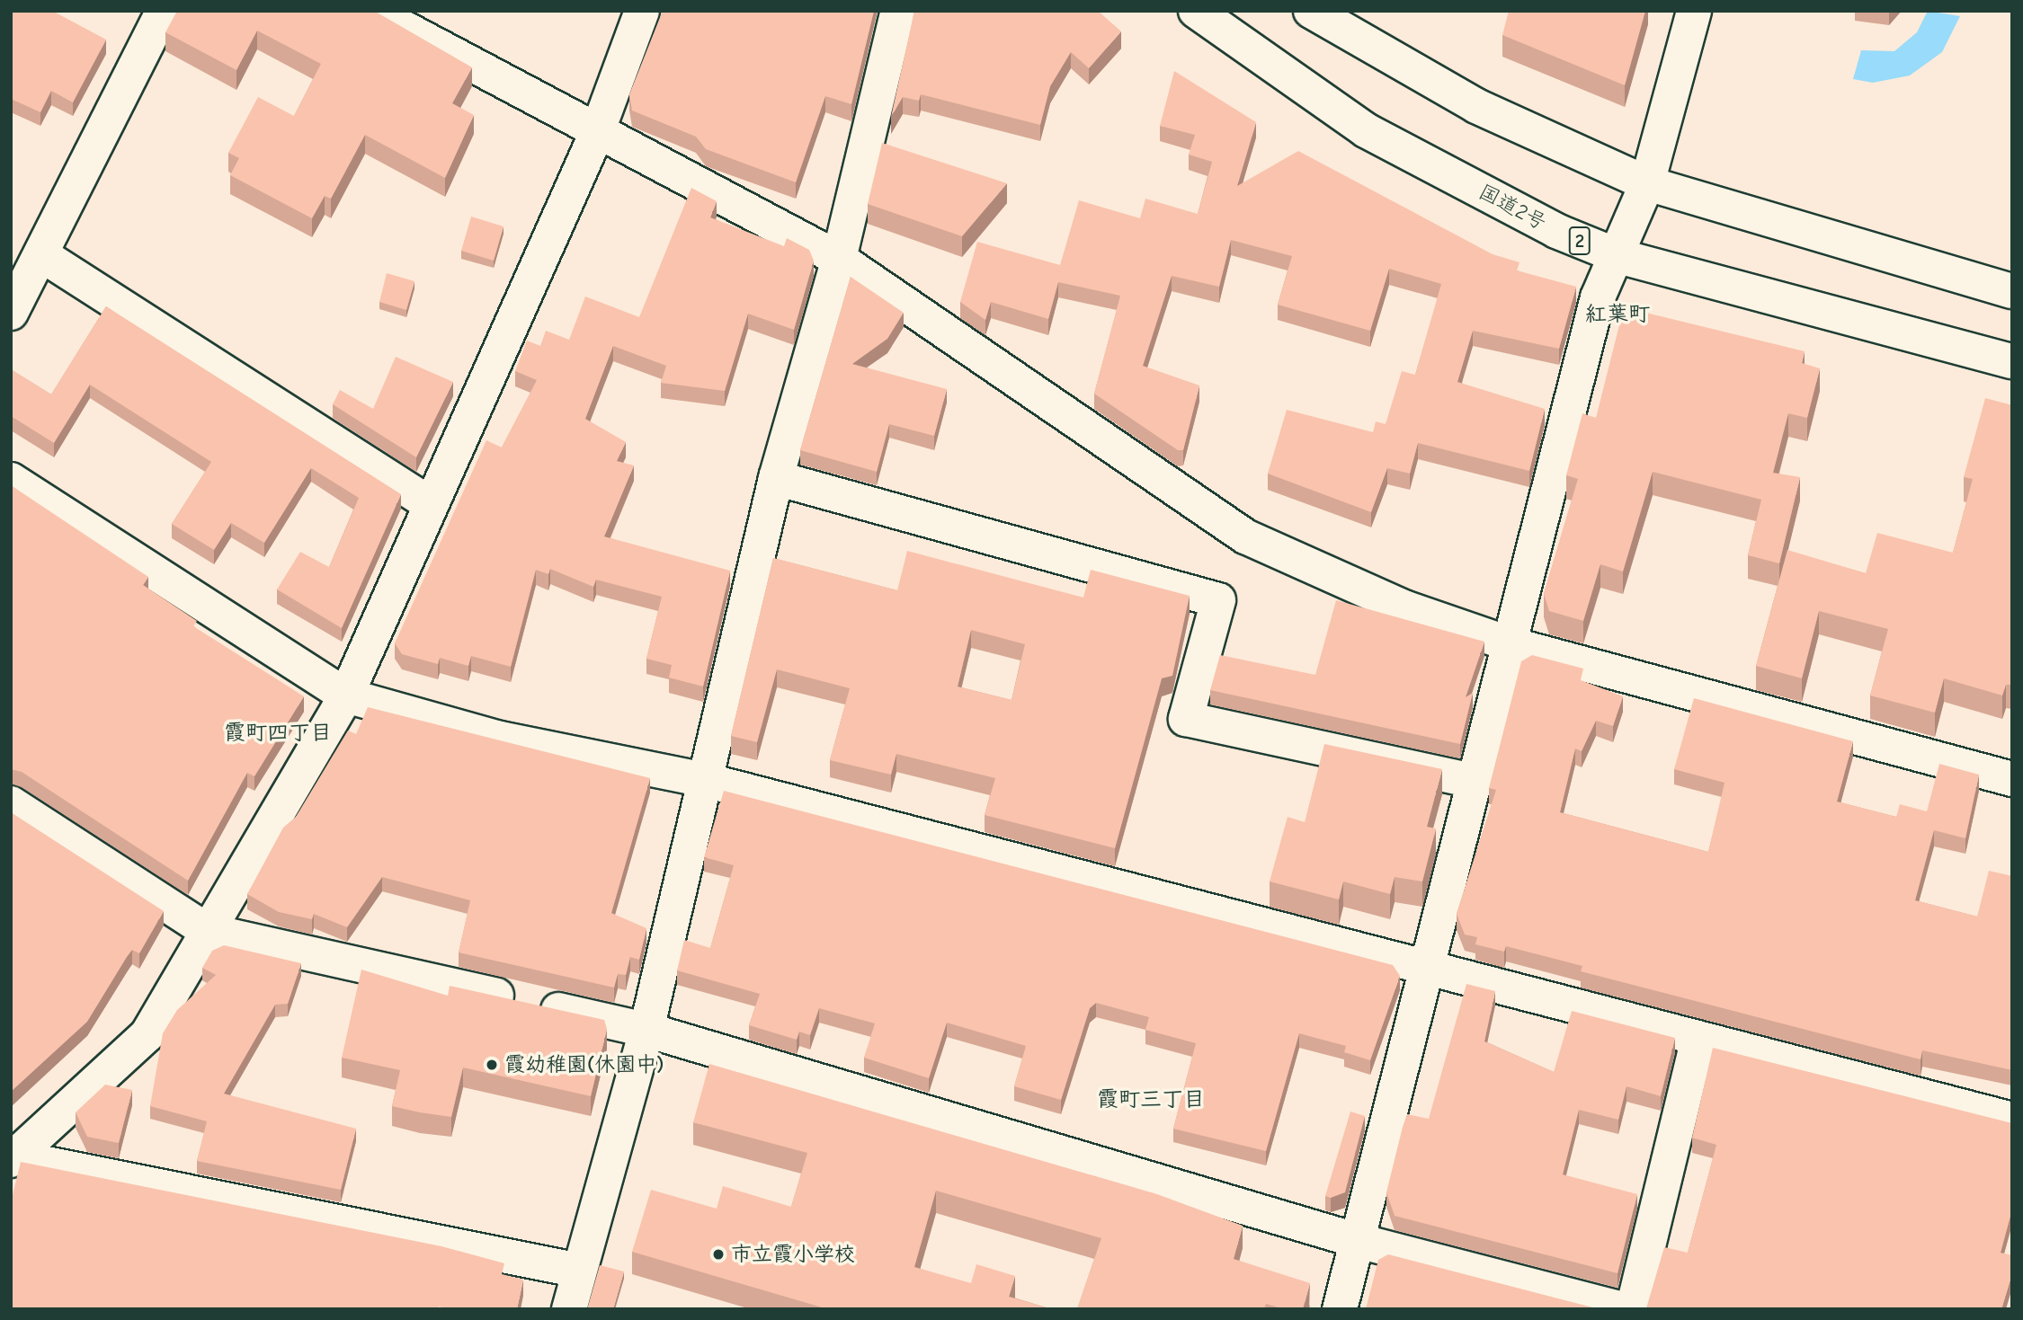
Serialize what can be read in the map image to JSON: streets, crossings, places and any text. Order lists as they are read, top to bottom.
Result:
{
  "streets": {
    "main road": ["国道2号", "2"]
  },
  "districts": ["紅葉町", "霞町四丁目", "霞町三丁目"],
  "places": ["霞幼稚園(休園中)", "市立霞小学校"]
}
